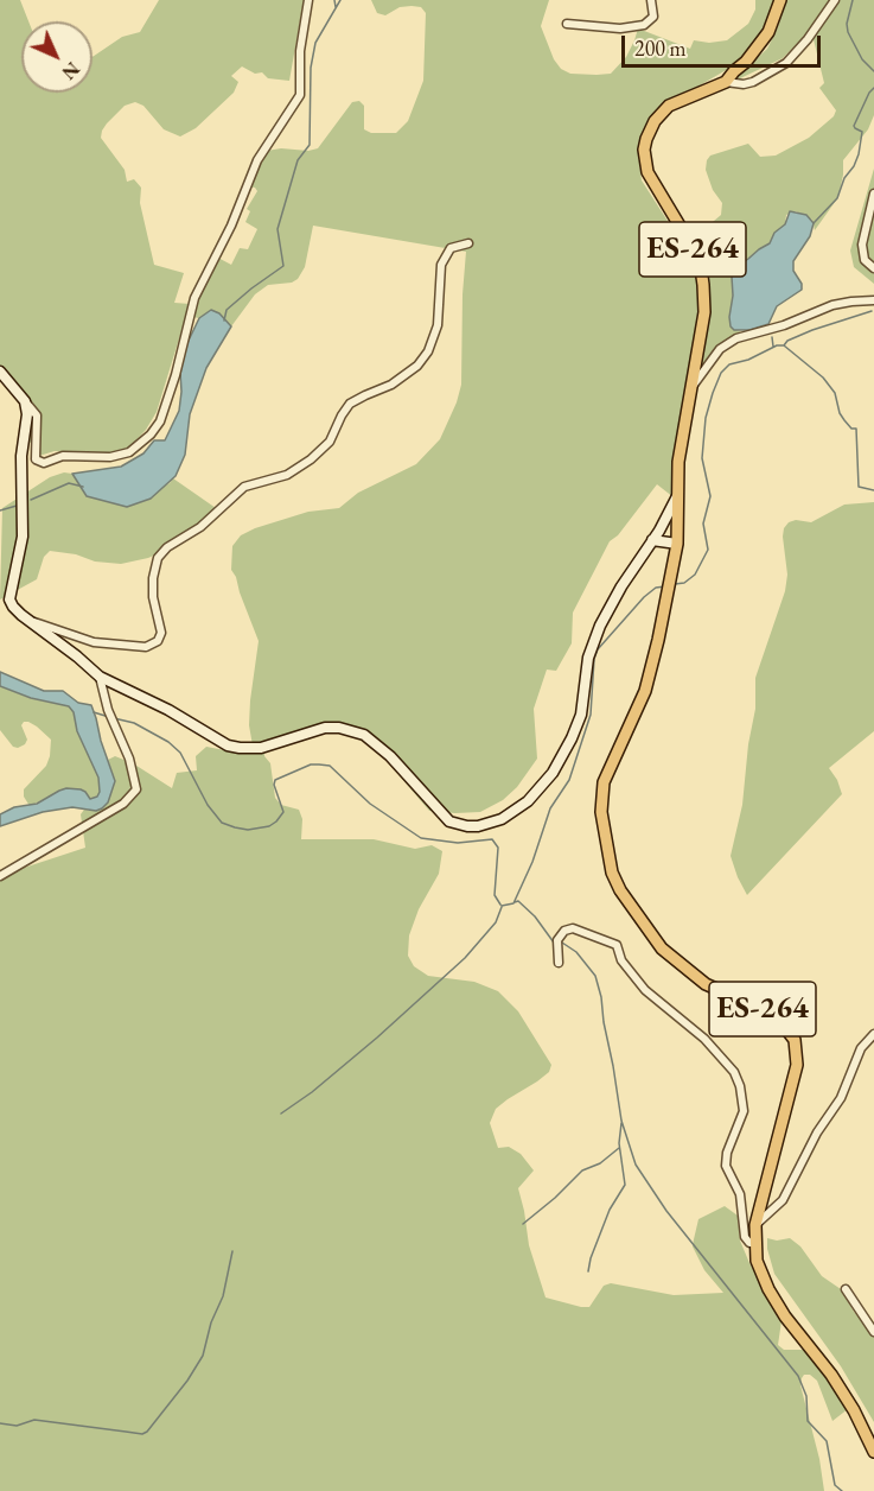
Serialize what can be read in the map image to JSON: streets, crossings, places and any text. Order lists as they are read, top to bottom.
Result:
{
  "streets": {
    "main road": ["ES-264"]
  },
  "scale_bar": "200 m",
  "north": "bottom right"
}
